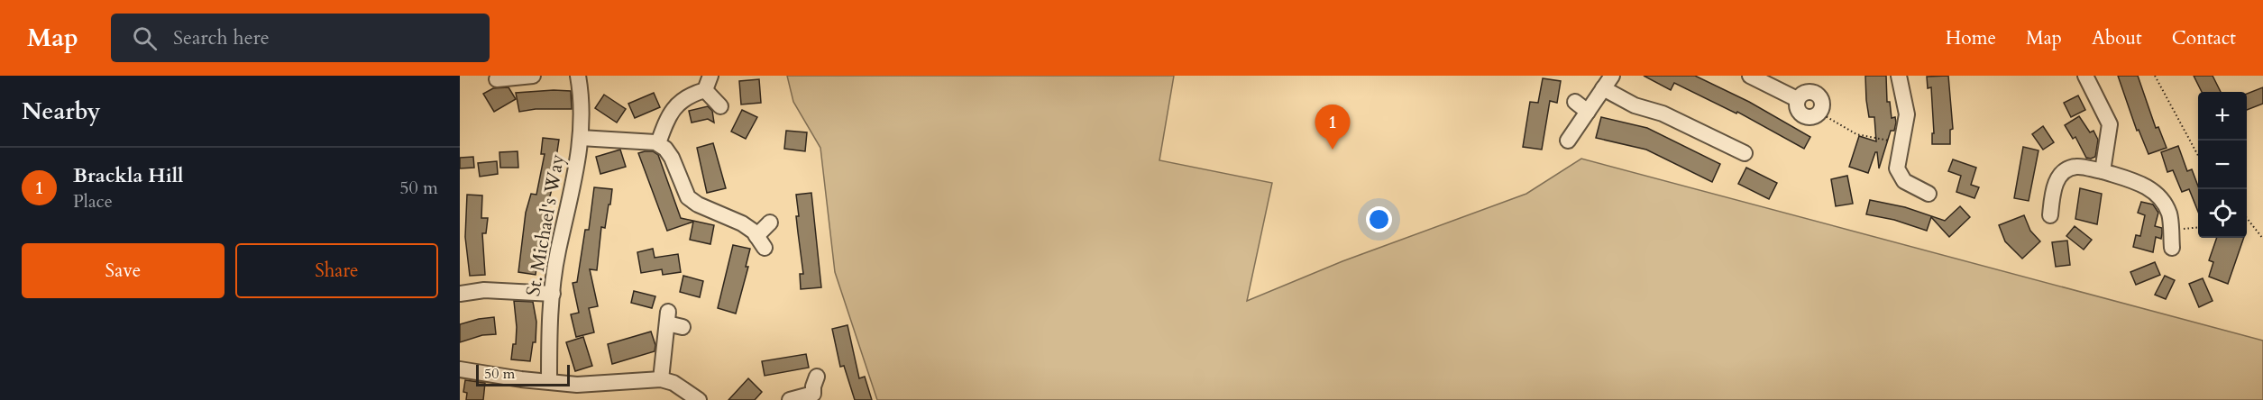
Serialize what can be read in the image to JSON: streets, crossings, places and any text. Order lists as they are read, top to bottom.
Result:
{
  "streets": {
    "street": ["St. Michael's Way"]
  },
  "scale_bar": "50 m",
  "page": {
    "header": "Map",
    "search": "Search here",
    "nav": [
      "Home",
      "Map",
      "About",
      "Contact"
    ],
    "heading": "Nearby",
    "map_buttons": ["+", "−"],
    "pins": "1",
    "list": [
      {
        "mark": "1",
        "name": "Brackla Hill",
        "note": "Place",
        "value": "50 m"
      }
    ],
    "buttons": ["Save", "Share"],
    "scale": "50 m"
  }
}
